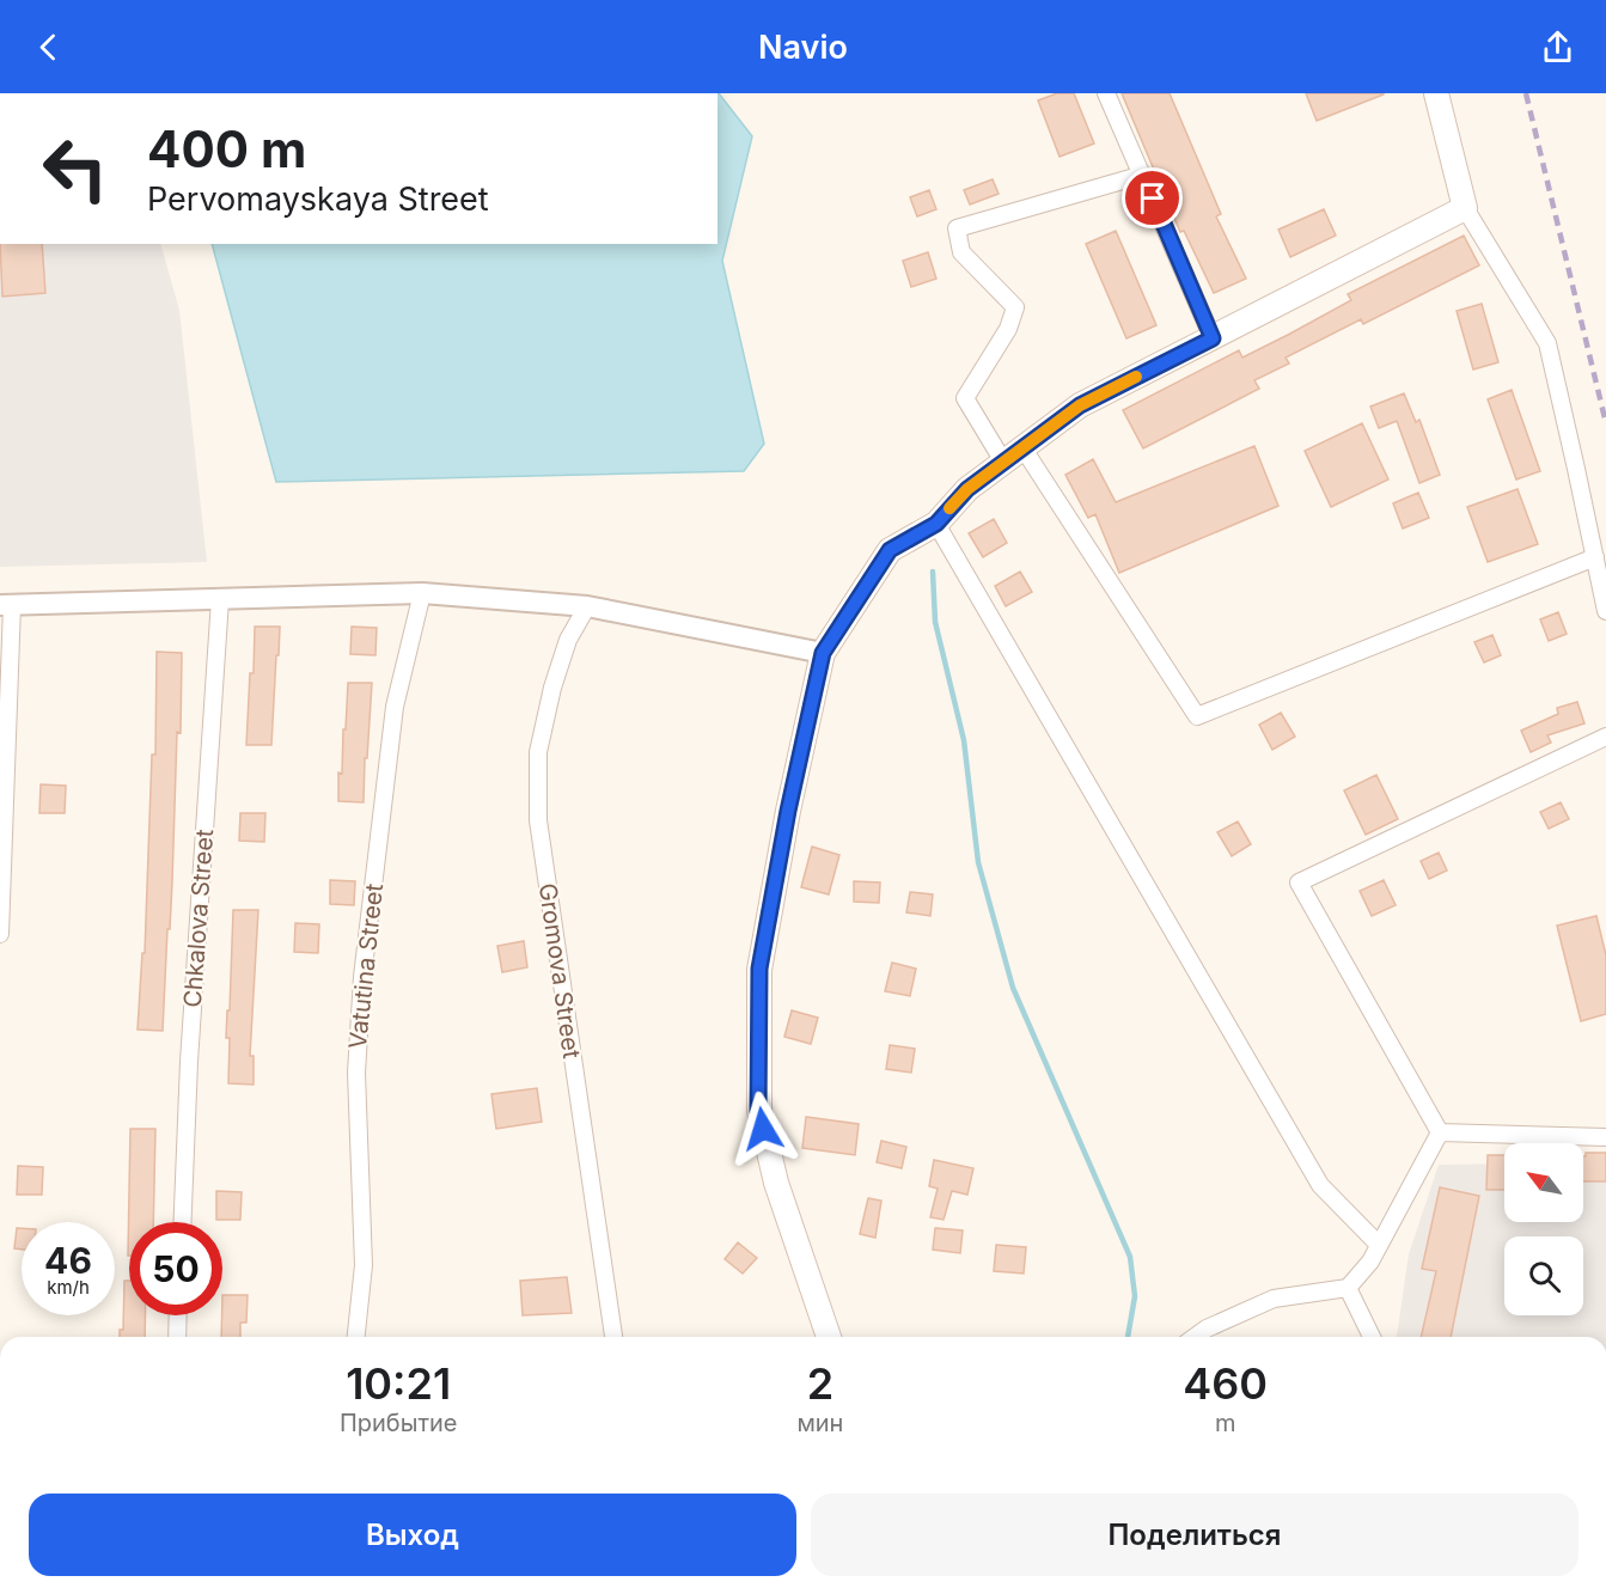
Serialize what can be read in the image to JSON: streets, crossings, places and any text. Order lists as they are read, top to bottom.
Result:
{
  "streets": {
    "street": ["Chkalova Street", "Vatutina Street", "Gromova Street"]
  },
  "north": "top left",
  "page": {
    "header": "Navio",
    "turn": ["400 m", "Pervomayskaya Street"],
    "speed": "46 km/h",
    "limit": "50",
    "eta": [
      "10:21",
      "Прибытие",
      "2",
      "мин",
      "460",
      "m"
    ],
    "buttons": ["Выход", "Поделиться"]
  }
}
